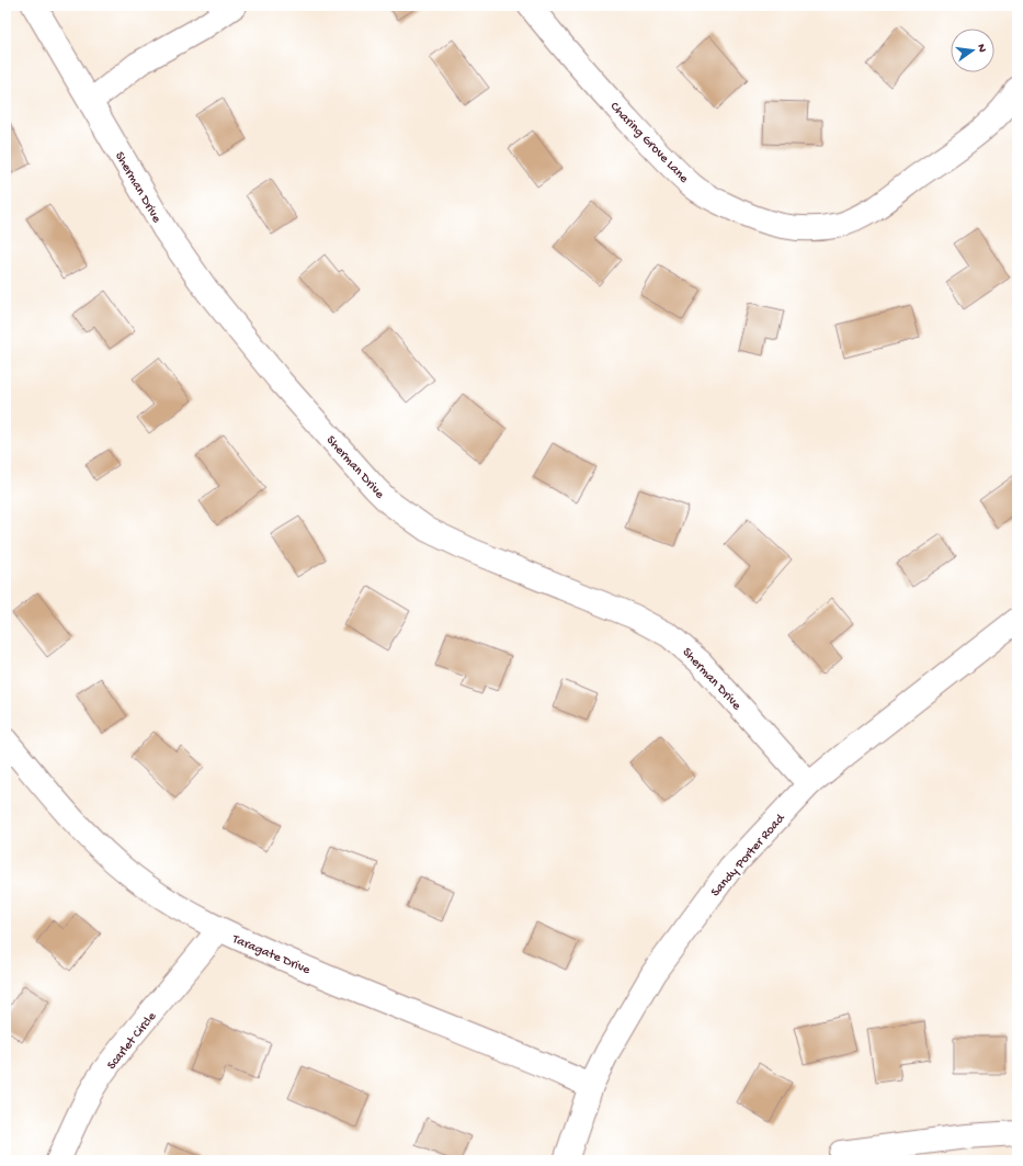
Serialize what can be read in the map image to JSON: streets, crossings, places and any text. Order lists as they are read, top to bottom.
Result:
{
  "streets": {
    "street": [
      "Charing Grove Lane",
      "Sherman Drive",
      "Sandy Porter Road",
      "Taragate Drive",
      "Scarlet Circle"
    ]
  },
  "crossings": [
    ["Sherman Drive", "Sandy Porter Road"],
    ["Sandy Porter Road", "Taragate Drive"],
    ["Taragate Drive", "Scarlet Circle"]
  ],
  "north": "right"
}
